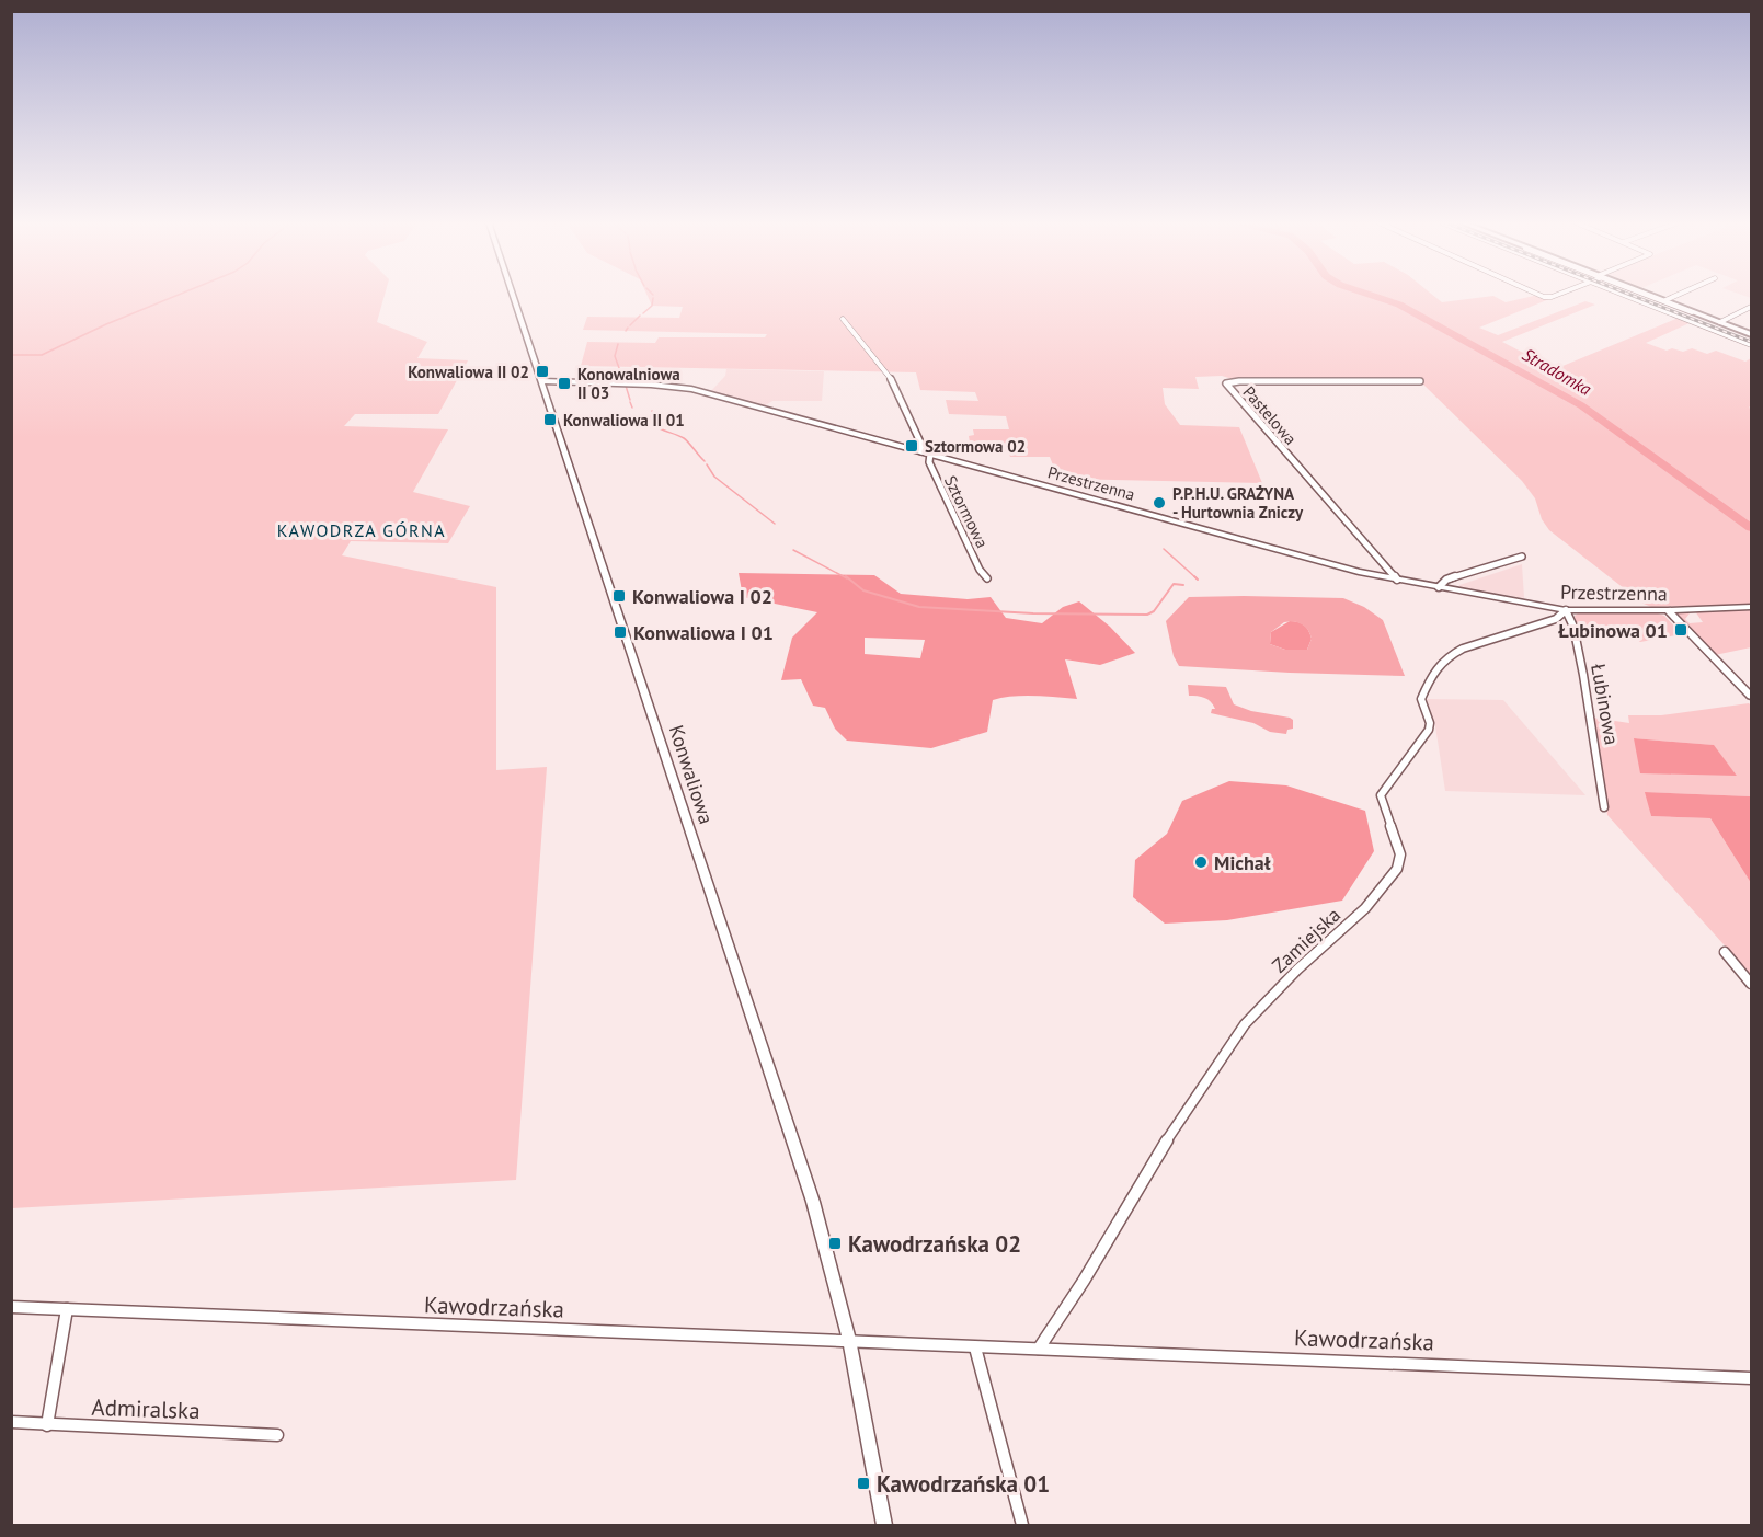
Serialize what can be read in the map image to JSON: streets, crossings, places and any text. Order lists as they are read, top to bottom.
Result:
{
  "streets": {
    "street": [
      "Pastelowa",
      "Przestrzenna",
      "Sztormowa",
      "Łubinowa",
      "Konwaliowa",
      "Zamiejska",
      "Kawodrzańska",
      "Admiralska"
    ]
  },
  "crossings": [
    ["Pastelowa", "Przestrzenna"],
    ["Przestrzenna", "Sztormowa"],
    ["Przestrzenna", "Łubinowa"],
    ["Przestrzenna", "Konwaliowa"],
    ["Przestrzenna", "Zamiejska"],
    ["Łubinowa", "Zamiejska"],
    ["Konwaliowa", "Kawodrzańska"],
    ["Zamiejska", "Kawodrzańska"]
  ],
  "districts": ["KAWODRZA GÓRNA"],
  "water": ["Stradomka"],
  "places": {
    "transit": [
      "Konwaliowa II 02",
      "Konowalniowa II 03",
      "Konwaliowa II 01",
      "Sztormowa 02",
      "Konwaliowa I 02",
      "Łubinowa 01",
      "Konwaliowa I 01",
      "Kawodrzańska 02",
      "Kawodrzańska 01"
    ],
    "other": ["P.P.H.U. GRAŻYNA - Hurtownia Zniczy", "Michał"]
  }
}
